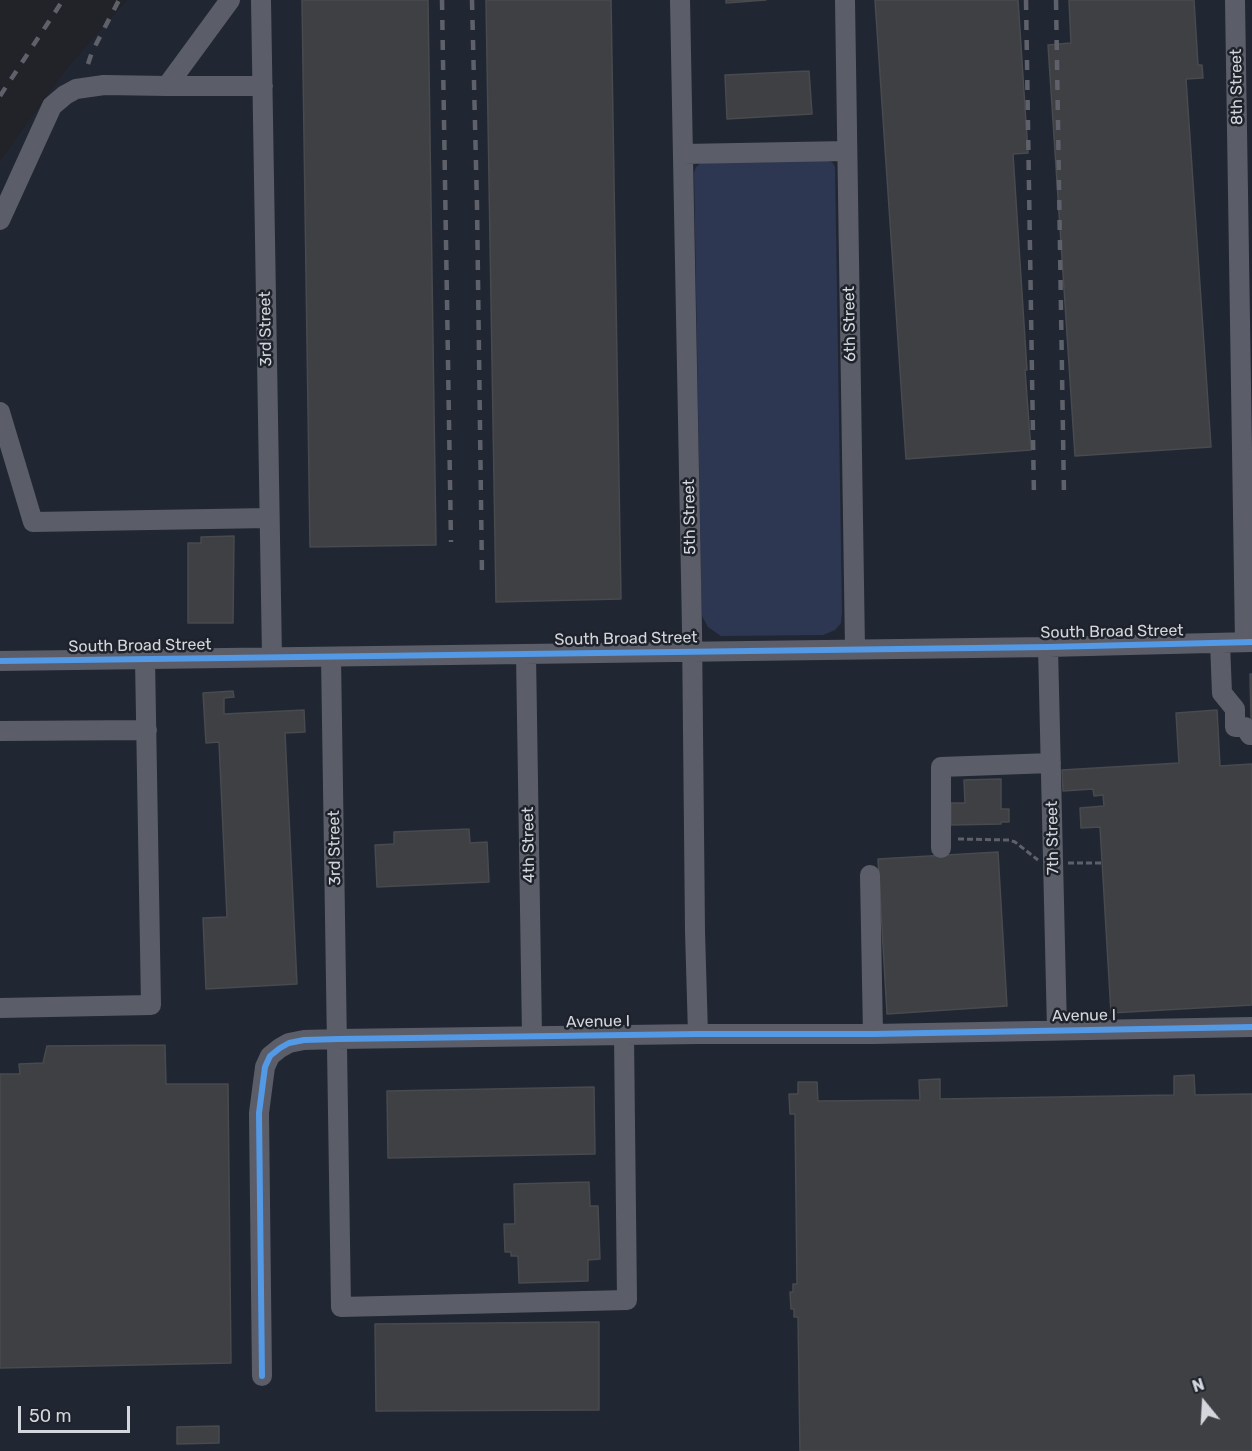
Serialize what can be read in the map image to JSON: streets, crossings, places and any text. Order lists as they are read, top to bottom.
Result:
{
  "streets": {
    "street": [
      "8th Street",
      "6th Street",
      "3rd Street",
      "5th Street",
      "South Broad Street",
      "7th Street",
      "4th Street",
      "Avenue I"
    ]
  },
  "crossings": [
    ["8th Street", "South Broad Street"],
    ["6th Street", "South Broad Street"],
    ["3rd Street", "South Broad Street"],
    ["3rd Street", "Avenue I"],
    ["5th Street", "South Broad Street"],
    ["5th Street", "Avenue I"],
    ["South Broad Street", "7th Street"],
    ["South Broad Street", "4th Street"],
    ["7th Street", "Avenue I"],
    ["4th Street", "Avenue I"]
  ],
  "scale_bar": "50 m",
  "north": "top"
}
